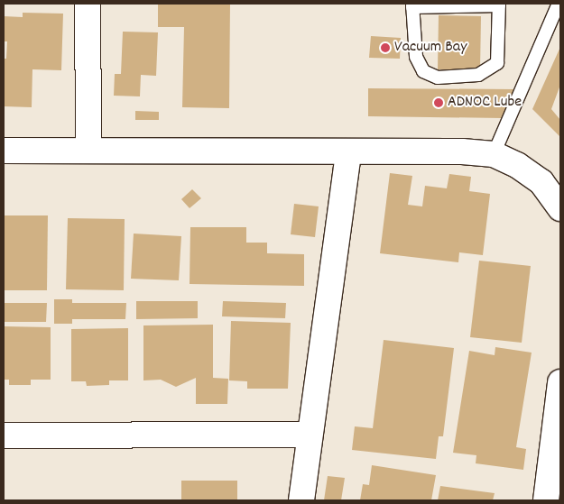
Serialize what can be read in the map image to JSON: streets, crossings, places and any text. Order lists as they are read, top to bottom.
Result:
{
  "places": ["Vacuum Bay", "ADNOC Lube"]
}
